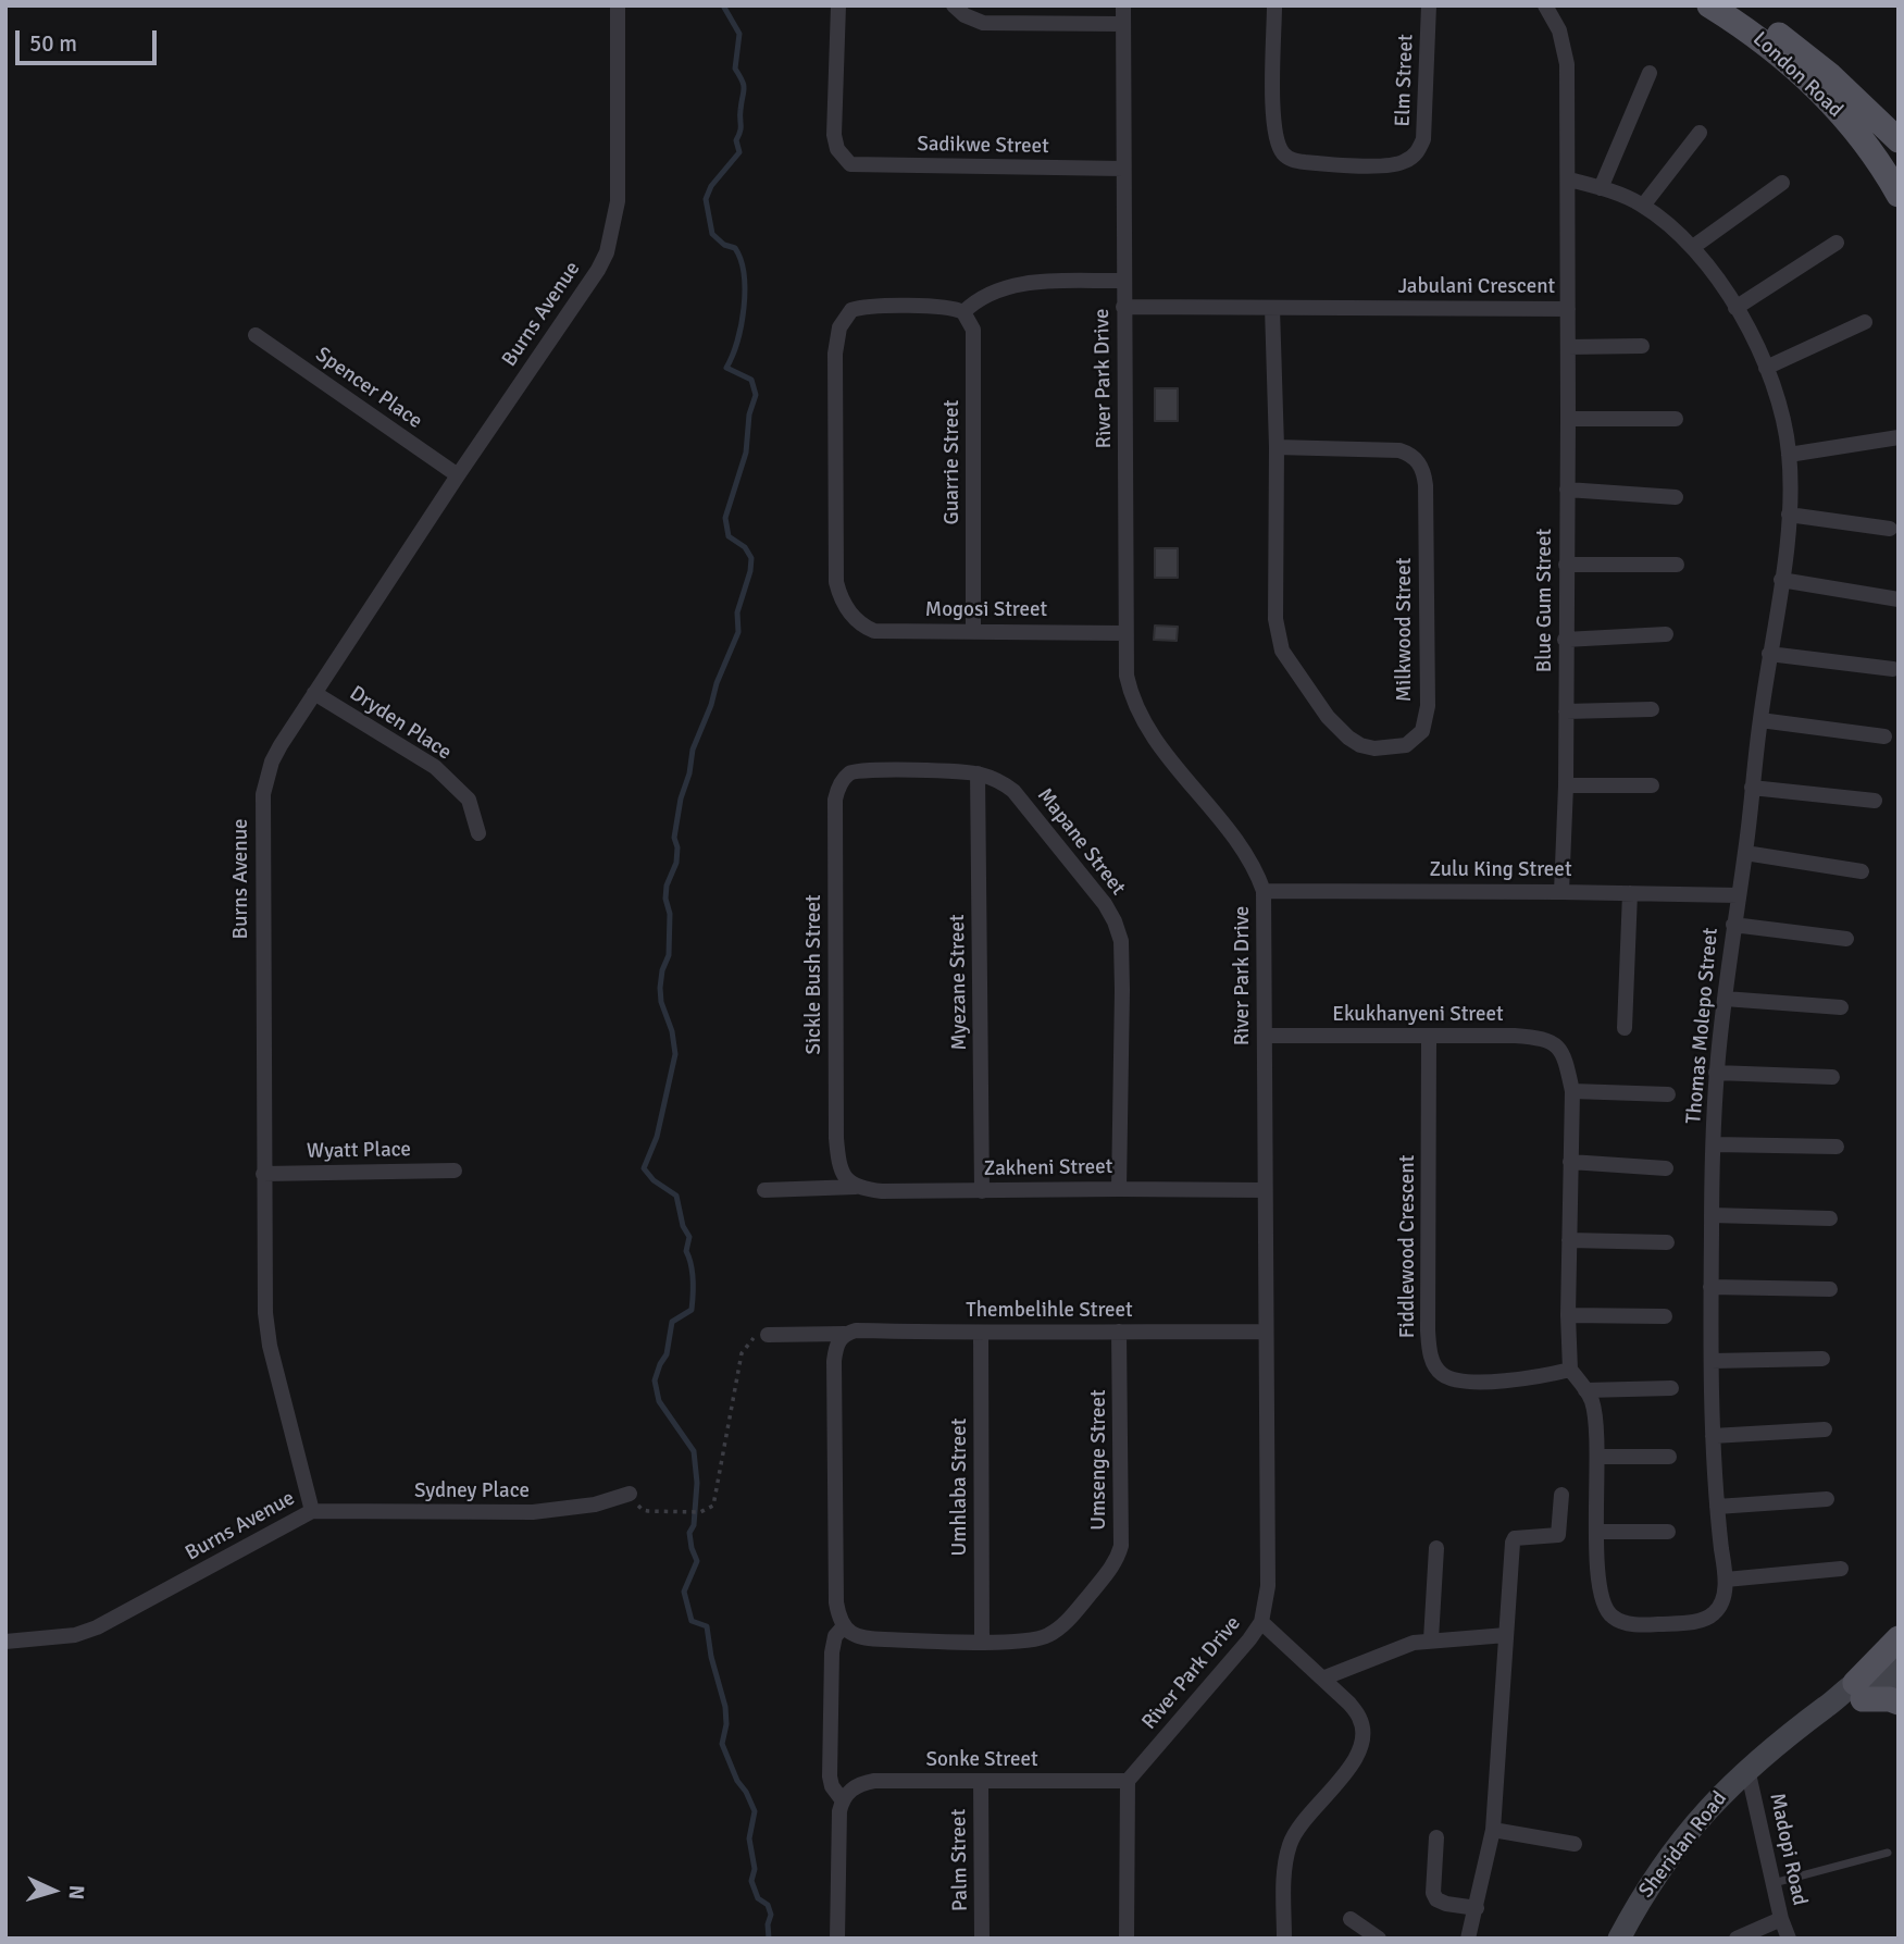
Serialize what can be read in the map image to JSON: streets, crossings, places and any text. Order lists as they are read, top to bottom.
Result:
{
  "streets": {
    "main road": ["London Road"],
    "street": [
      "Elm Street",
      "Sadikwe Street",
      "Jabulani Crescent",
      "Burns Avenue",
      "River Park Drive",
      "Spencer Place",
      "Guarrie Street",
      "Blue Gum Street",
      "Mogosi Street",
      "Milkwood Street",
      "Dryden Place",
      "Mapane Street",
      "Zulu King Street",
      "Sickle Bush Street",
      "Myezane Street",
      "Ekukhanyeni Street",
      "Thomas Molepo Street",
      "Wyatt Place",
      "Zakheni Street",
      "Fiddlewood Crescent",
      "Thembelihle Street",
      "Umsenge Street",
      "Umhlaba Street",
      "Sydney Place",
      "Sonke Street",
      "Sheridan Road",
      "Madopi Road",
      "Palm Street"
    ]
  },
  "crossings": [
    ["Sadikwe Street", "River Park Drive"],
    ["Jabulani Crescent", "River Park Drive"],
    ["Jabulani Crescent", "Blue Gum Street"],
    ["Jabulani Crescent", "Milkwood Street"],
    ["Jabulani Crescent", "Thomas Molepo Street"],
    ["Burns Avenue", "Spencer Place"],
    ["Burns Avenue", "Dryden Place"],
    ["Burns Avenue", "Wyatt Place"],
    ["Burns Avenue", "Sydney Place"],
    ["River Park Drive", "Mogosi Street"],
    ["River Park Drive", "Zulu King Street"],
    ["River Park Drive", "Ekukhanyeni Street"],
    ["River Park Drive", "Zakheni Street"],
    ["River Park Drive", "Thembelihle Street"],
    ["River Park Drive", "Sonke Street"],
    ["Guarrie Street", "Mogosi Street"],
    ["Blue Gum Street", "Zulu King Street"],
    ["Mapane Street", "Sickle Bush Street"],
    ["Mapane Street", "Myezane Street"],
    ["Mapane Street", "Zakheni Street"],
    ["Zulu King Street", "Thomas Molepo Street"],
    ["Sickle Bush Street", "Zakheni Street"],
    ["Myezane Street", "Zakheni Street"],
    ["Ekukhanyeni Street", "Fiddlewood Crescent"],
    ["Thomas Molepo Street", "Fiddlewood Crescent"],
    ["Thembelihle Street", "Umsenge Street"],
    ["Thembelihle Street", "Umhlaba Street"],
    ["Umsenge Street", "Umhlaba Street"],
    ["Sonke Street", "Palm Street"],
    ["Sheridan Road", "Madopi Road"]
  ],
  "scale_bar": "50 m",
  "north": "right"
}
